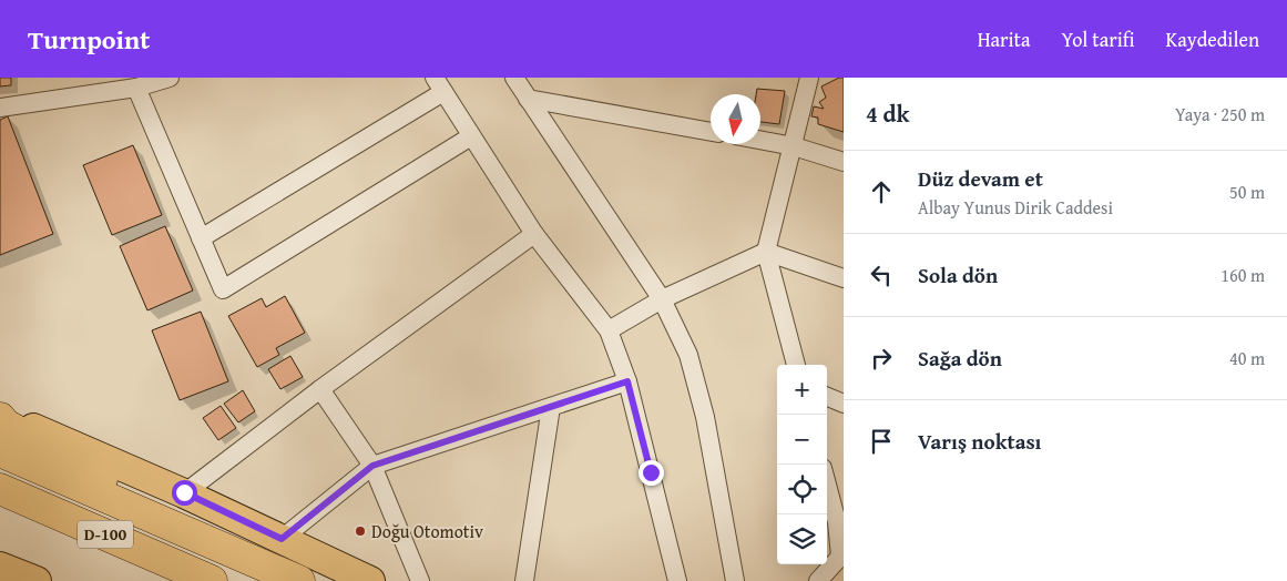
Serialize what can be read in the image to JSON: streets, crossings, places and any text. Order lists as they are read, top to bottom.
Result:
{
  "streets": {
    "highway": ["D-100"]
  },
  "places": ["Doğu Otomotiv"],
  "north": "bottom",
  "page": {
    "header": "Turnpoint",
    "nav": ["Harita", "Yol tarifi", "Kaydedilen"],
    "heading": ["4 dk", "Yaya · 250 m"],
    "list": [
      ["Düz devam et", "Albay Yunus Dirik Caddesi", "50 m"],
      ["Sola dön", "160 m"],
      ["Sağa dön", "40 m"],
      "Varış noktası"
    ],
    "map_buttons": ["+", "−"]
  }
}
